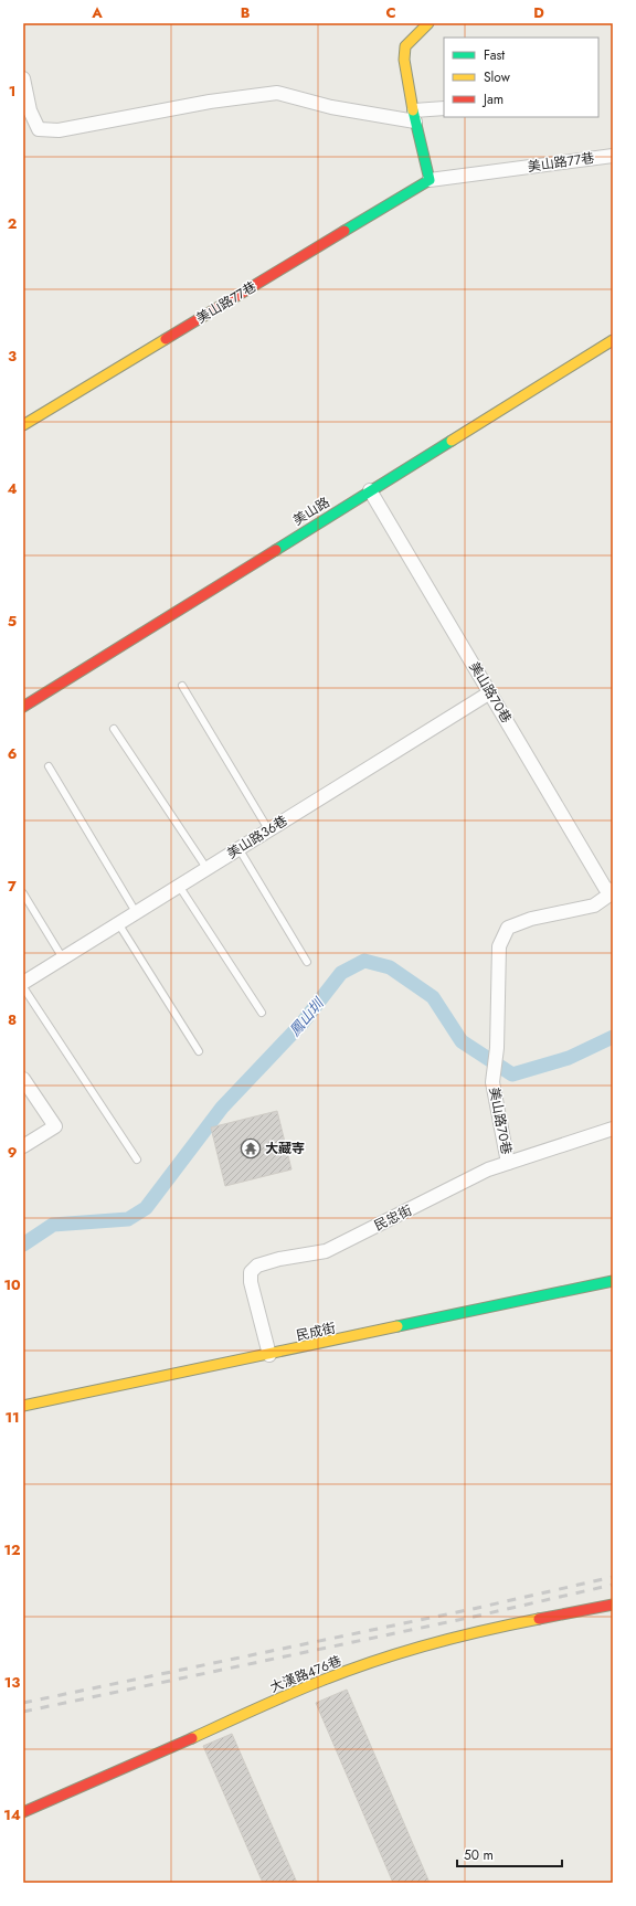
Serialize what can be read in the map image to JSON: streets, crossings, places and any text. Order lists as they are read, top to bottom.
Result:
{
  "streets": {
    "street": [
      "美山路77巷",
      "美山路",
      "美山路70巷",
      "美山路36巷",
      "民忠街",
      "民成街",
      "大漢路476巷"
    ]
  },
  "crossings": [
    ["美山路", "美山路70巷"],
    ["美山路70巷", "美山路36巷"],
    ["美山路70巷", "民忠街"],
    ["民忠街", "民成街"]
  ],
  "water": ["鳳山圳"],
  "places": {
    "temple": ["大藏寺"]
  },
  "legend": ["Fast", "Slow", "Jam"],
  "scale_bar": "50 m",
  "grid": {
    "columns": [
      "A",
      "B",
      "C",
      "D"
    ],
    "rows": [
      "1",
      "2",
      "3",
      "4",
      "5",
      "6",
      "7",
      "8",
      "9",
      "10",
      "11",
      "12",
      "13",
      "14"
    ]
  }
}
